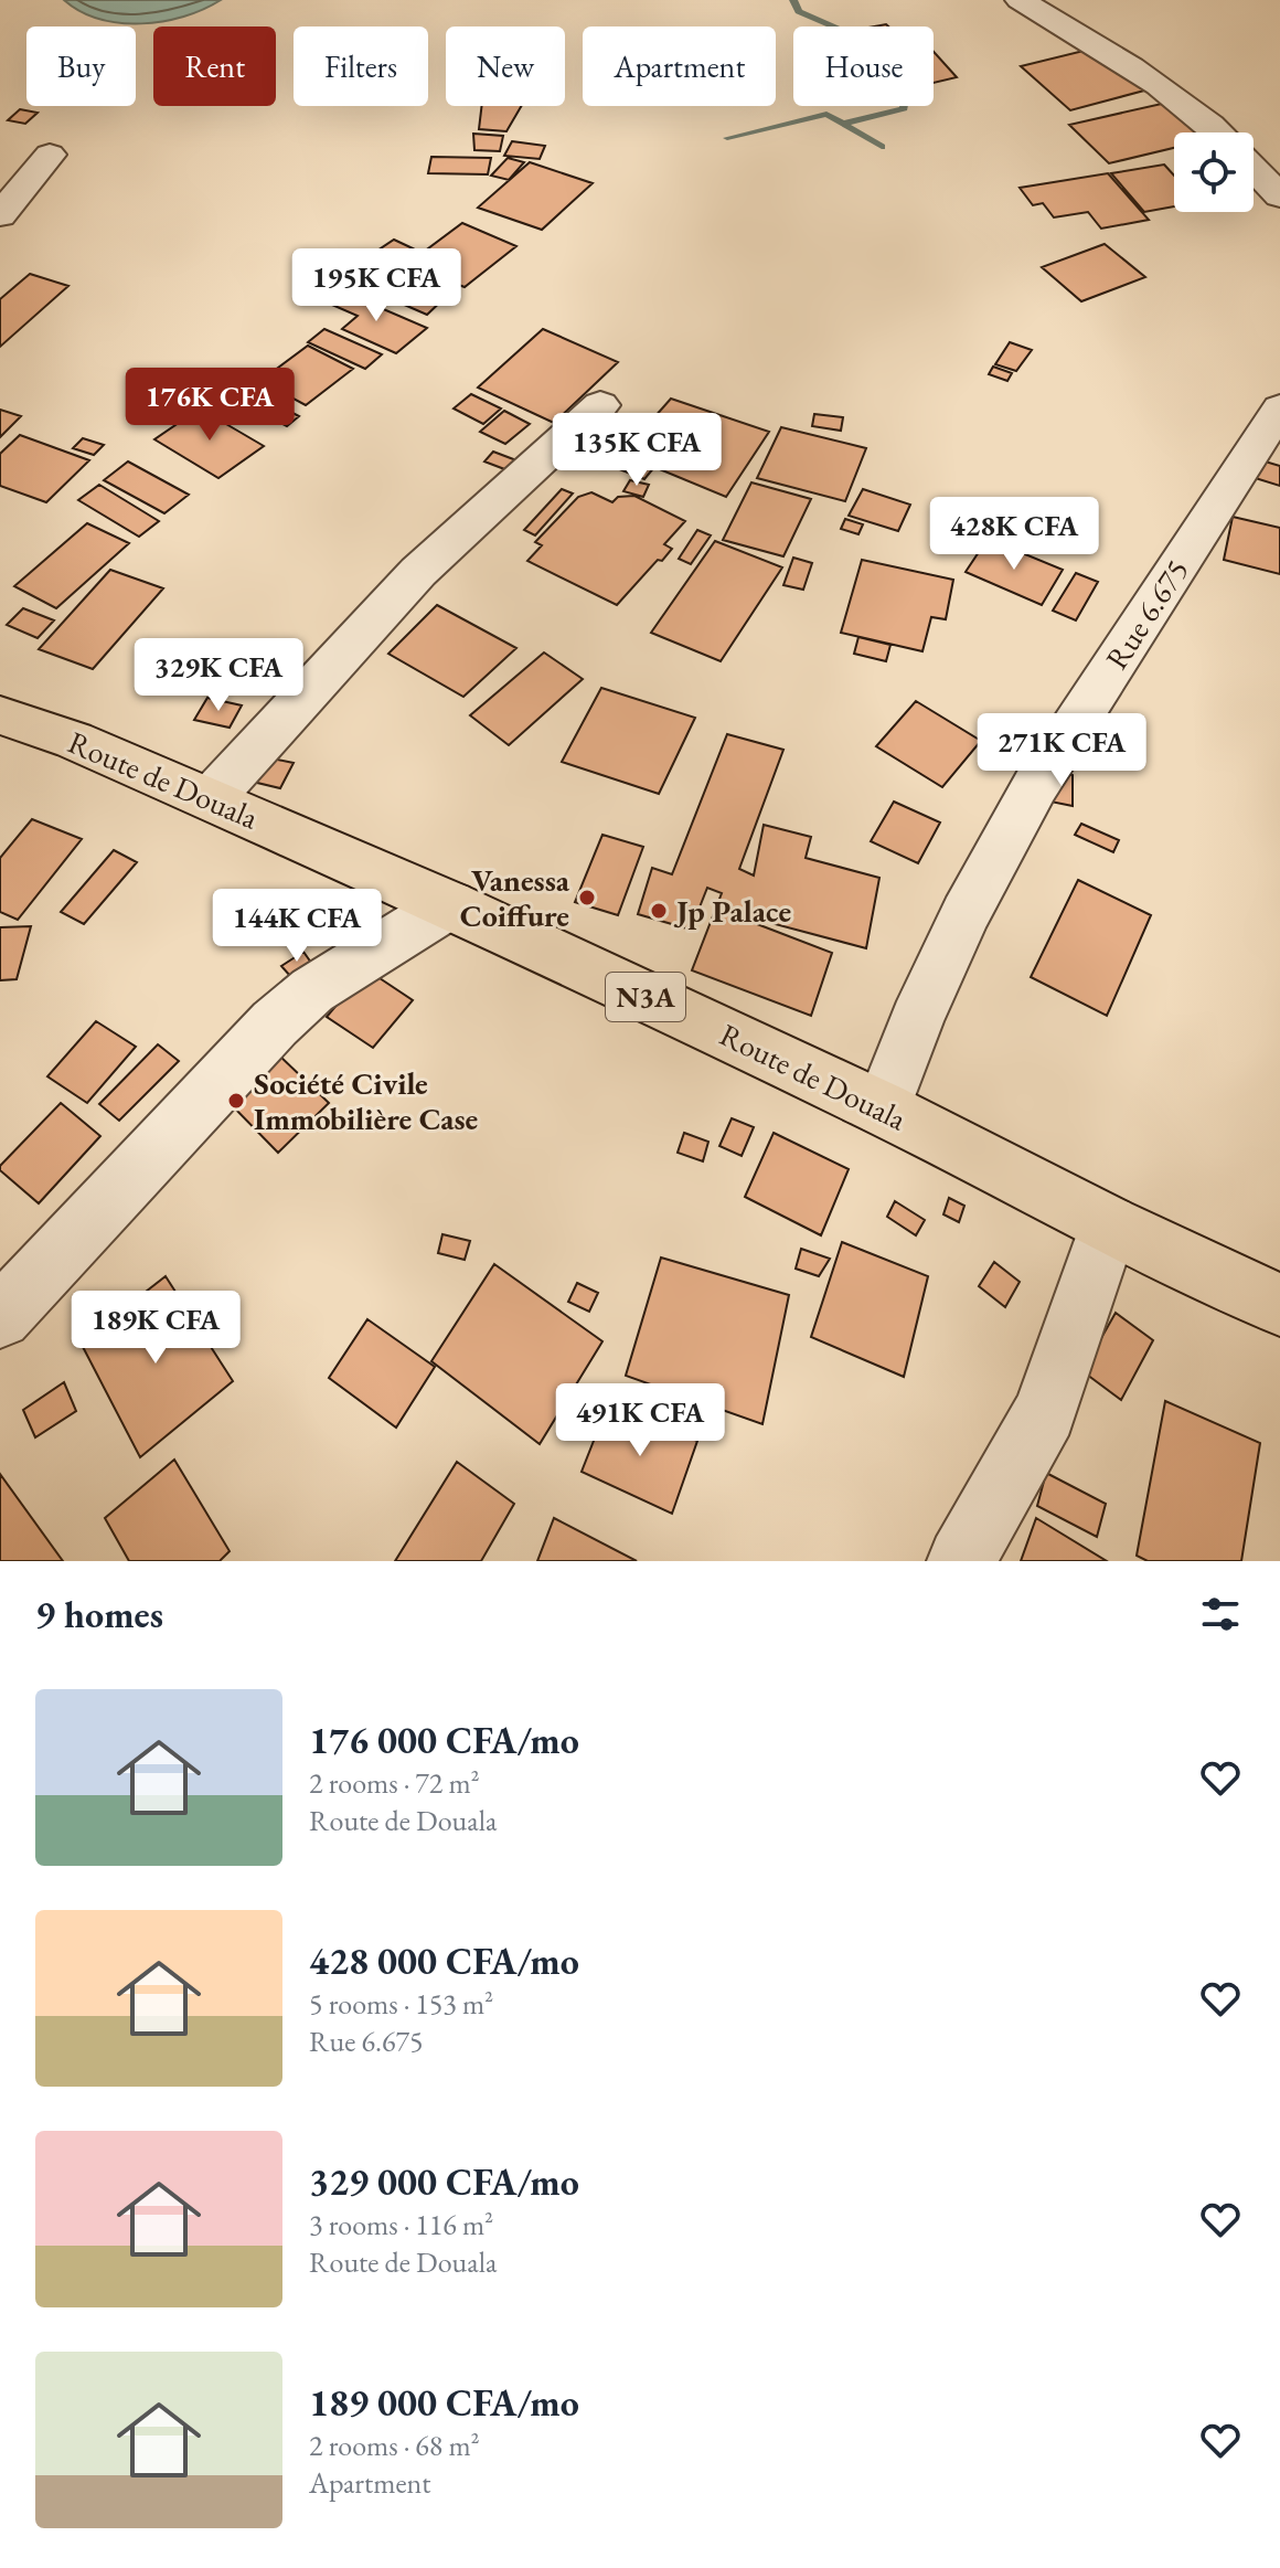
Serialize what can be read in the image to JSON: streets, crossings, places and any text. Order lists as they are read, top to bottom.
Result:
{
  "streets": {
    "highway": ["Route de Douala", "N3A"],
    "street": ["Rue 6.675"]
  },
  "crossings": [
    ["Rue 6.675", "Route de Douala"]
  ],
  "places": ["Vanessa Coiffure", "Jp Palace", "Société Civile Immobilière Case"],
  "page": {
    "chip": [
      "Buy",
      "Rent",
      "Filters",
      "New",
      "Apartment",
      "House"
    ],
    "price": [
      "195K CFA",
      "176K CFA",
      "135K CFA",
      "428K CFA",
      "329K CFA",
      "271K CFA",
      "144K CFA",
      "189K CFA",
      "491K CFA"
    ],
    "heading": "9 homes",
    "list": [
      {
        "name": "176 000 CFA/mo",
        "note": "2 rooms · 72 m² · Route de Douala"
      },
      {
        "name": "428 000 CFA/mo",
        "note": "5 rooms · 153 m² · Rue 6.675"
      },
      {
        "name": "329 000 CFA/mo",
        "note": "3 rooms · 116 m² · Route de Douala"
      },
      {
        "name": "189 000 CFA/mo",
        "note": "2 rooms · 68 m² · Apartment"
      }
    ]
  }
}
